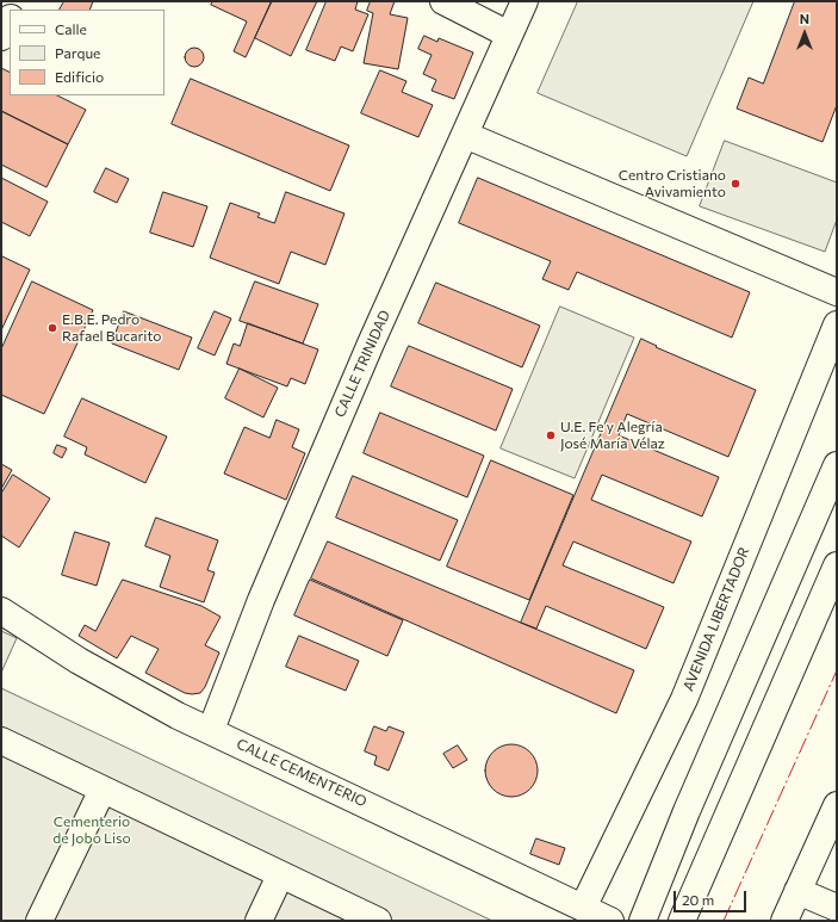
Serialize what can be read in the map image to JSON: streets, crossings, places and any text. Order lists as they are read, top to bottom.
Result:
{
  "streets": {
    "street": ["CALLE TRINIDAD", "AVENIDA LIBERTADOR", "CALLE CEMENTERIO"]
  },
  "crossings": [
    ["CALLE TRINIDAD", "CALLE CEMENTERIO"],
    ["AVENIDA LIBERTADOR", "CALLE CEMENTERIO"]
  ],
  "parks": ["Cementerio de Jobo Liso"],
  "places": ["Centro Cristiano Avivamiento", "E.B.E. Pedro Rafael Bucarito", "U.E. Fe y Alegría José María Vélaz"],
  "legend": ["Calle", "Parque", "Edificio"],
  "scale_bar": "20 m",
  "north": "top"
}
